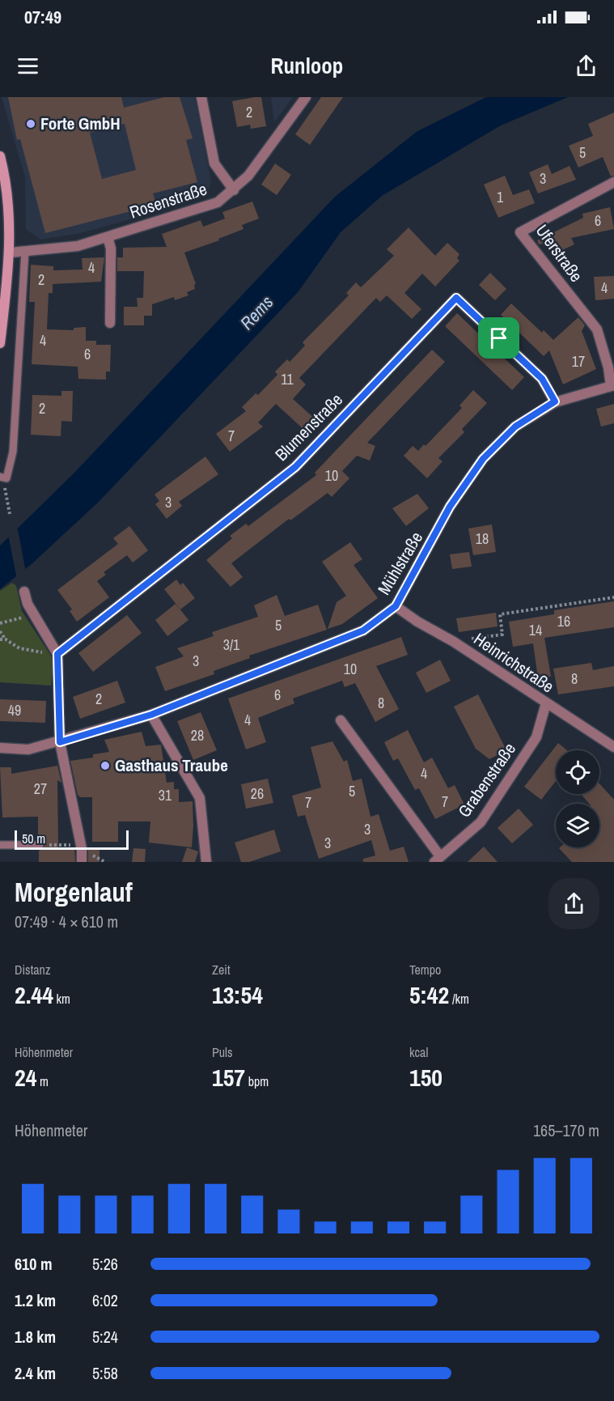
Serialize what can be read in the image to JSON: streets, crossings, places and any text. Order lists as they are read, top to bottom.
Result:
{
  "streets": {
    "street": [
      "Rosenstraße",
      "Uferstraße",
      "Blumenstraße",
      "Mühlstraße",
      "Heinrichstraße",
      "Grabenstraße"
    ]
  },
  "crossings": [
    ["Uferstraße", "Mühlstraße"],
    ["Blumenstraße", "Mühlstraße"],
    ["Mühlstraße", "Heinrichstraße"],
    ["Heinrichstraße", "Grabenstraße"]
  ],
  "water": ["Rems"],
  "places": ["Forte GmbH", "Gasthaus Traube"],
  "house_numbers": [
    "2",
    "5",
    "3",
    "1",
    "6",
    "4",
    "2",
    "4",
    "4",
    "6",
    "17",
    "11",
    "2",
    "7",
    "10",
    "3",
    "18",
    "16",
    "5",
    "14",
    "3/1",
    "3",
    "10",
    "8",
    "6",
    "2",
    "8",
    "49",
    "4",
    "28",
    "4",
    "27",
    "5",
    "26",
    "31",
    "7",
    "7",
    "3",
    "3"
  ],
  "scale_bar": "50 m",
  "page": {
    "status": "07:49",
    "header": "Runloop",
    "scale": "50 m",
    "heading": ["Morgenlauf", "07:49 · 4 × 610 m"],
    "stats": [
      ["Distanz", "2.44 km"],
      ["Zeit", "13:54"],
      ["Tempo", "5:42 /km"],
      ["Höhenmeter", "24 m"],
      ["Puls", "157 bpm"],
      ["kcal", "150"]
    ],
    "chart": ["Höhenmeter", "165–170 m"],
    "list": [
      {
        "name": "610 m",
        "note": "5:26"
      },
      {
        "name": "1.2 km",
        "note": "6:02"
      },
      {
        "name": "1.8 km",
        "note": "5:24"
      },
      {
        "name": "2.4 km",
        "note": "5:58"
      }
    ]
  }
}
